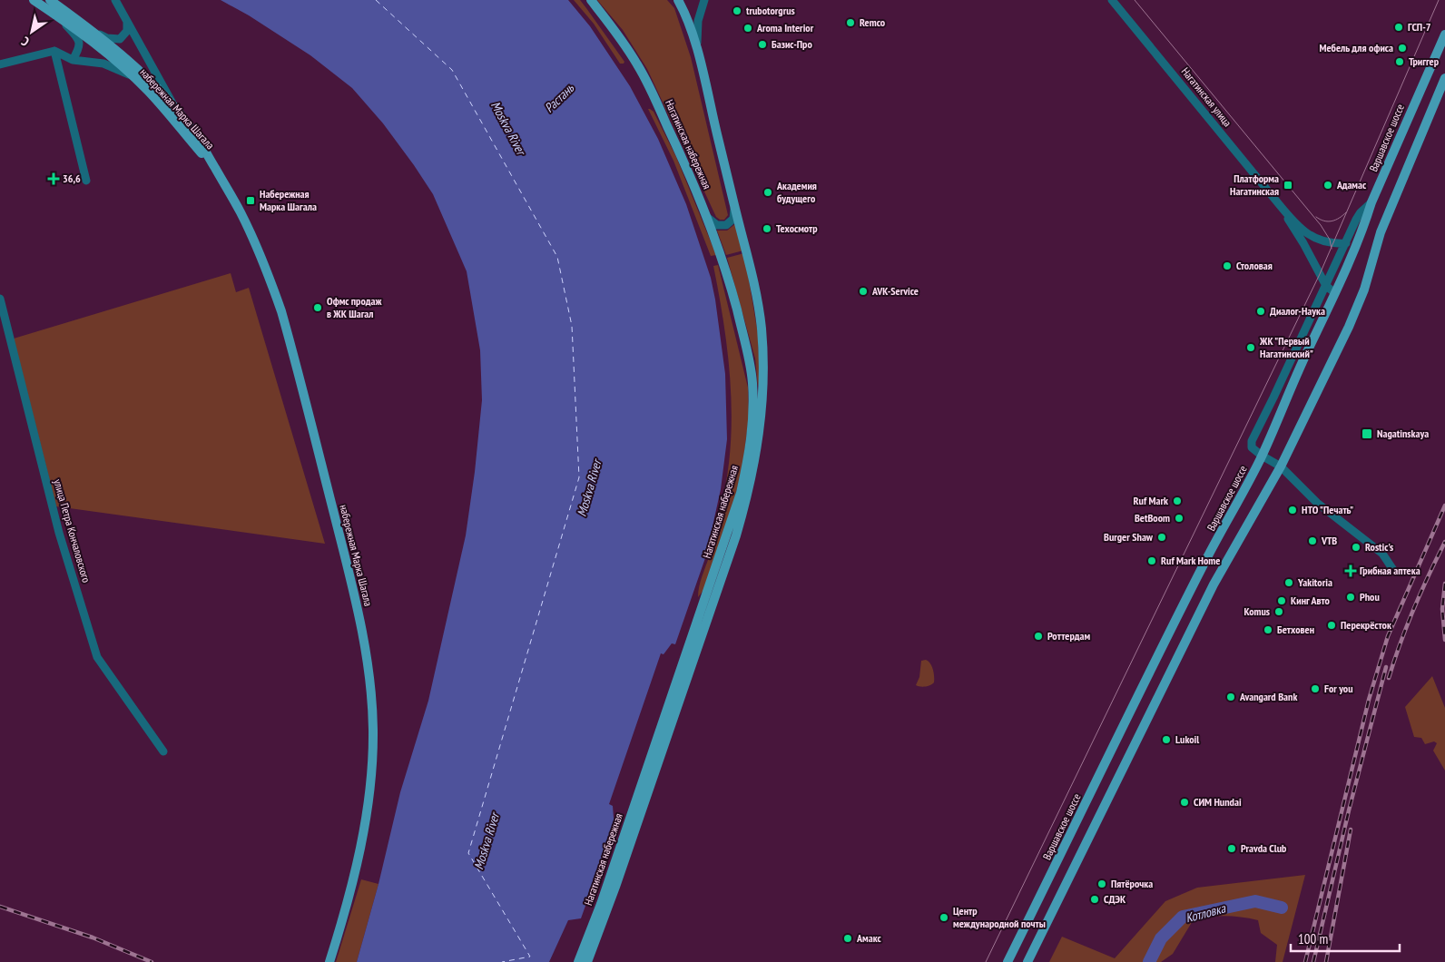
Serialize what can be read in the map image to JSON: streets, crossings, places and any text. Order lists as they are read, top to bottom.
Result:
{
  "streets": {
    "main road": ["набережная Марка Шагала", "Варшавское шоссе", "Нагатинская набережная"],
    "street": ["Нагатинская улица", "улица Петра Кончаловского"]
  },
  "water": ["Растань", "Moskva River", "Котловка"],
  "places": {
    "other": [
      "trubotorgrus",
      "Remco",
      "ГСП-7",
      "Aroma Interior",
      "Базис-Про",
      "Мебель для офиса",
      "Триггер",
      "Адамас",
      "Академия будущего",
      "Техосмотр",
      "Столовая",
      "AVK-Service",
      "Офмс продаж в ЖК Шагал",
      "Диалог-Наука",
      "ЖК \"Первый Нагатинский\"",
      "Ruf Mark",
      "НТО \"Печать\"",
      "BetBoom",
      "Burger Shaw",
      "VTB",
      "Rostic's",
      "Ruf Mark Home",
      "Yakitoria",
      "Phou",
      "Кинг Авто",
      "Komus",
      "Перекрёсток",
      "Бетховен",
      "Роттердам",
      "For you",
      "Avangard Bank",
      "Lukoil",
      "СИМ Hundai",
      "Pravda Club",
      "Пятёрочка",
      "СДЭК",
      "Центр международной почты",
      "Амакс"
    ],
    "health": ["36,6", "Грибная аптека"],
    "transit": ["Платформа Нагатинская", "Набережная Марка Шагала", "Nagatinskaya"]
  },
  "scale_bar": "100 m",
  "north": "bottom left"
}
